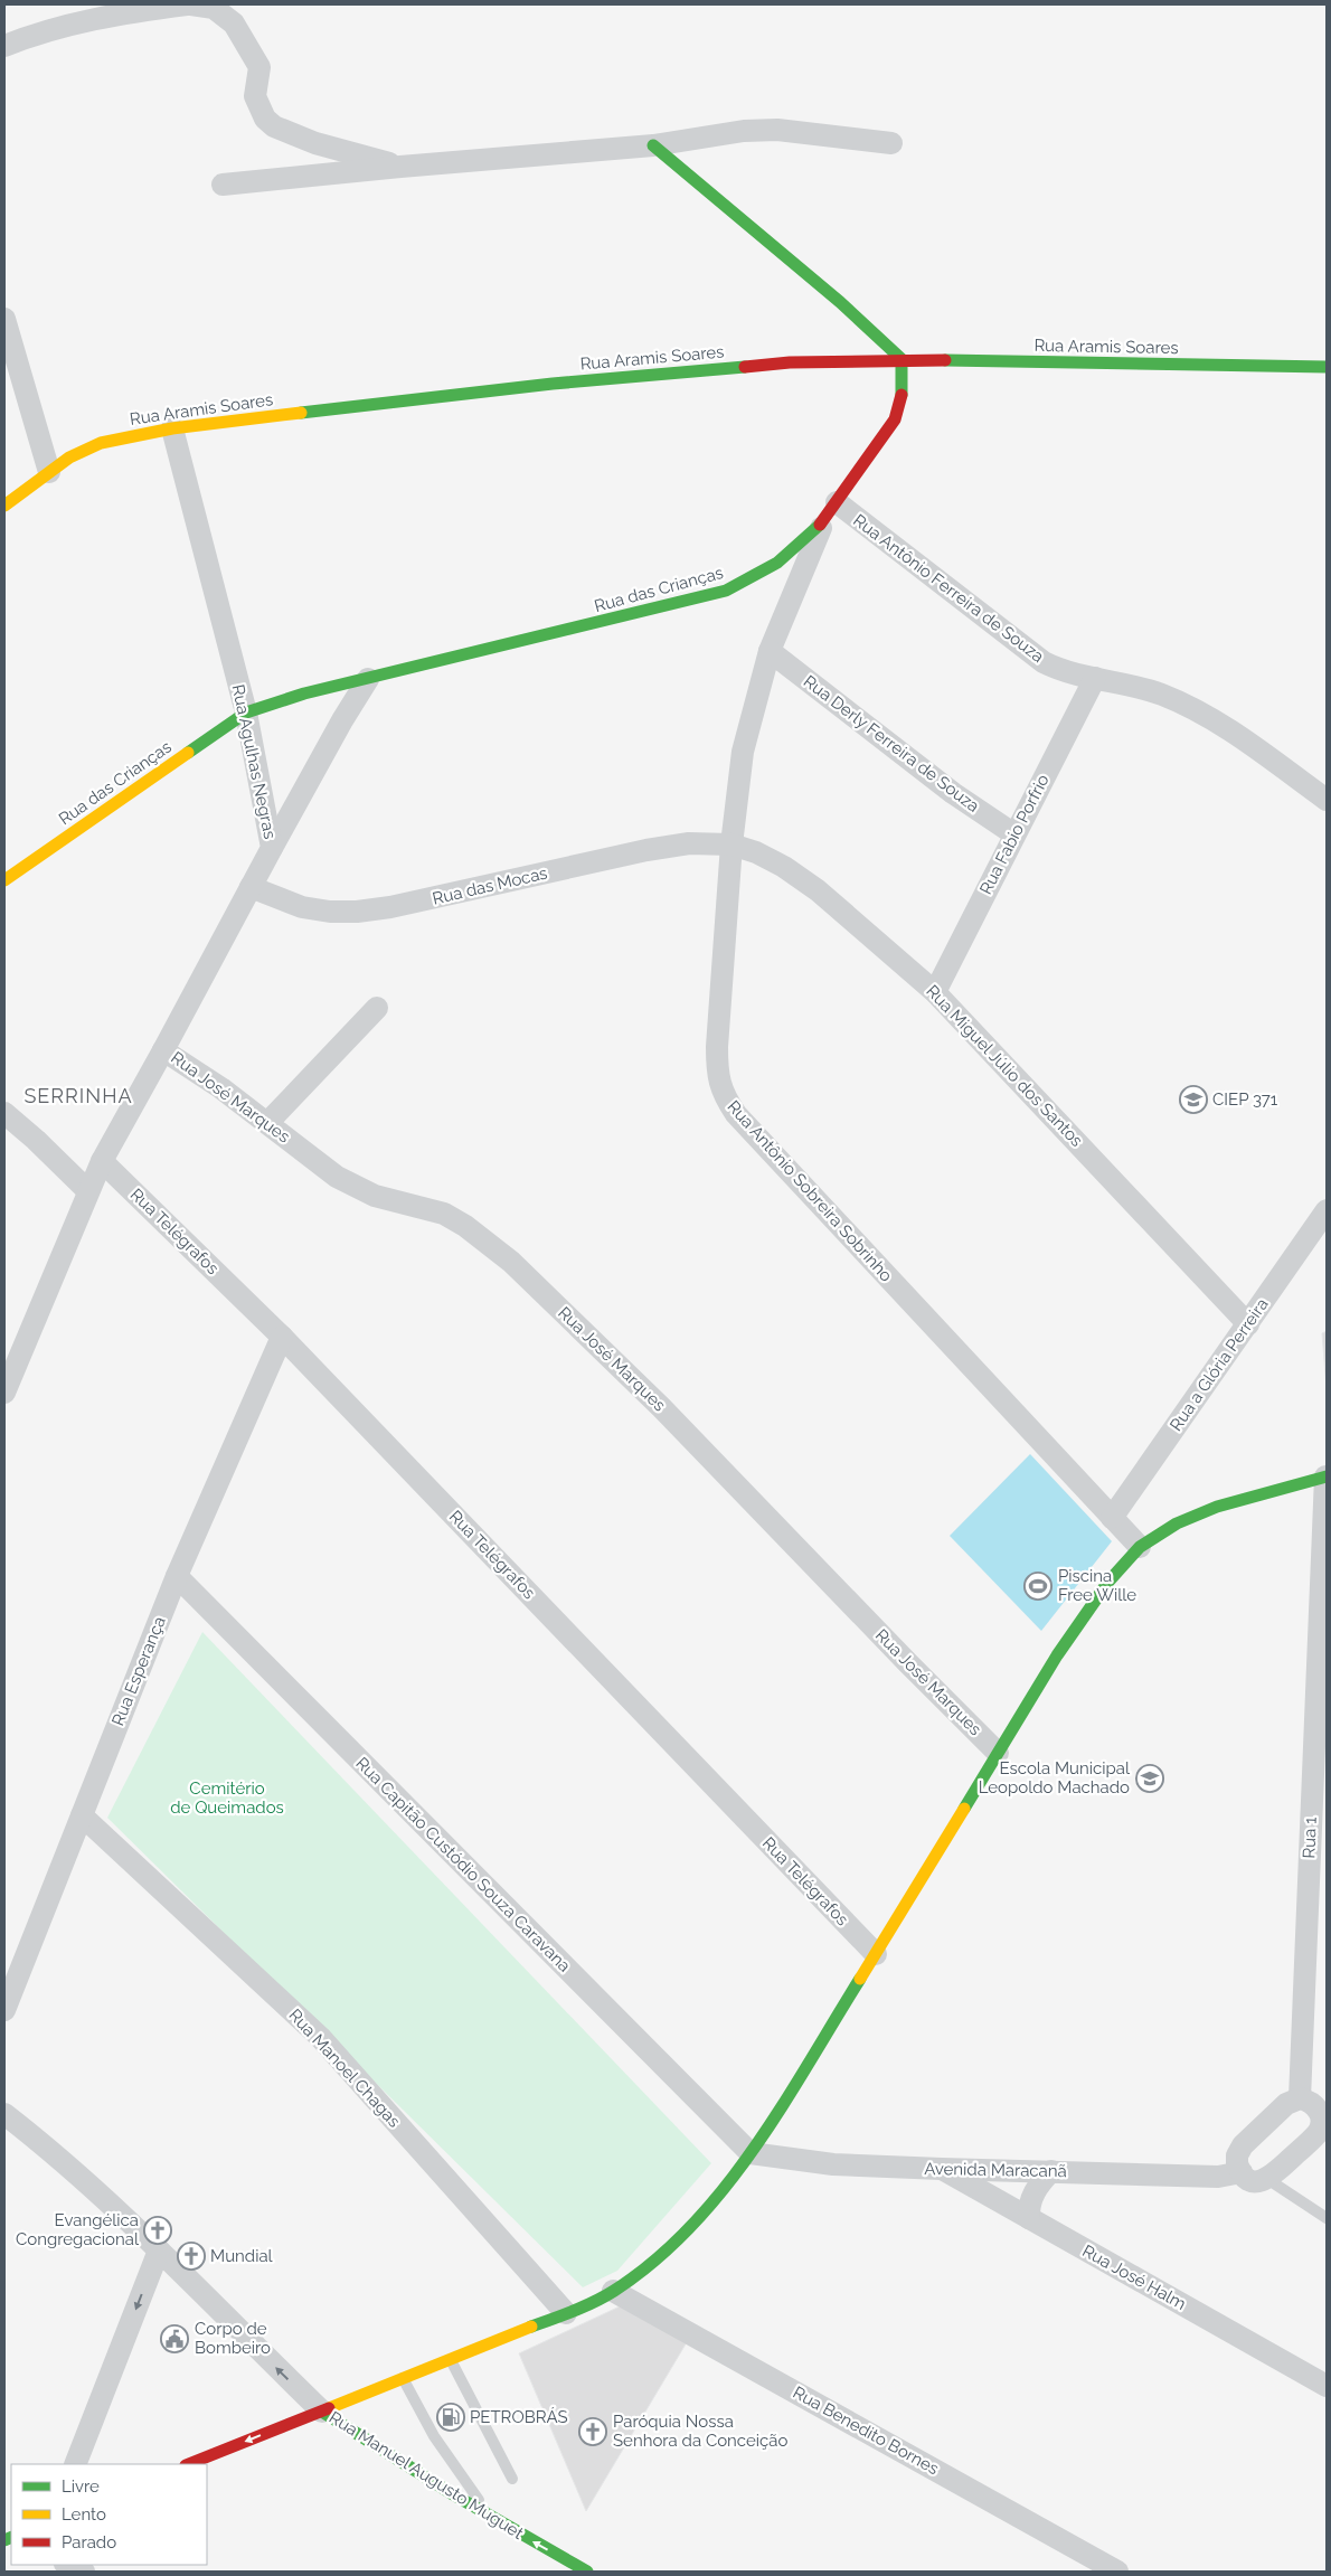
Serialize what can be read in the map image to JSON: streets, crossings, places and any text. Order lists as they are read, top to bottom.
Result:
{
  "streets": {
    "street": [
      "Rua Aramis Soares",
      "Rua Antônio Ferreira de Souza",
      "Rua das Crianças",
      "Rua Derly Ferreira de Souza",
      "Rua Agulhas Negras",
      "Rua Fabio Porfrio",
      "Rua das Mocas",
      "Rua Miguel Júlio dos Santos",
      "Rua José Marques",
      "Rua Antônio Sobreira Sobrinho",
      "Rua Telégrafos",
      "Rua a Glória Perreira",
      "Rua Esperança",
      "Rua 1",
      "Rua Capitão Custódio Souza Caravana",
      "Rua Manoel Chagas",
      "Avenida Maracanã",
      "Rua José Halm",
      "Rua Benedito Bornes",
      "Rua Manuel Augusto Muguet"
    ]
  },
  "crossings": [
    ["Rua Aramis Soares", "Rua das Crianças"],
    ["Rua Aramis Soares", "Rua Agulhas Negras"],
    ["Rua Antônio Ferreira de Souza", "Rua das Crianças"],
    ["Rua Antônio Ferreira de Souza", "Rua Fabio Porfrio"],
    ["Rua Antônio Ferreira de Souza", "Rua Antônio Sobreira Sobrinho"],
    ["Rua das Crianças", "Rua Agulhas Negras"],
    ["Rua das Crianças", "Rua Antônio Sobreira Sobrinho"],
    ["Rua Derly Ferreira de Souza", "Rua Fabio Porfrio"],
    ["Rua Derly Ferreira de Souza", "Rua Antônio Sobreira Sobrinho"],
    ["Rua Agulhas Negras", "Rua das Mocas"],
    ["Rua Agulhas Negras", "Rua José Marques"],
    ["Rua Agulhas Negras", "Rua Telégrafos"],
    ["Rua Fabio Porfrio", "Rua Miguel Júlio dos Santos"],
    ["Rua das Mocas", "Rua Miguel Júlio dos Santos"],
    ["Rua das Mocas", "Rua Antônio Sobreira Sobrinho"],
    ["Rua Miguel Júlio dos Santos", "Rua Antônio Sobreira Sobrinho"],
    ["Rua Miguel Júlio dos Santos", "Rua a Glória Perreira"],
    ["Rua Antônio Sobreira Sobrinho", "Rua a Glória Perreira"],
    ["Rua Telégrafos", "Rua Esperança"],
    ["Rua Esperança", "Rua Capitão Custódio Souza Caravana"],
    ["Rua Esperança", "Rua Manoel Chagas"],
    ["Rua Capitão Custódio Souza Caravana", "Avenida Maracanã"],
    ["Avenida Maracanã", "Rua José Halm"]
  ],
  "one_way": ["Rua Manuel Augusto Muguet"],
  "districts": ["SERRINHA"],
  "parks": ["Cemitério de Queimados"],
  "places": {
    "school or university": ["CIEP 371", "Escola Municipal Leopoldo Machado"],
    "sports": ["Piscina Free Wille"],
    "church": ["Evangélica Congregacional", "Mundial", "Paróquia Nossa Senhora da Conceição"],
    "public building": ["Corpo de Bombeiro"],
    "fuel station": ["PETROBRÁS"]
  },
  "legend": ["Livre", "Lento", "Parado"]
}
